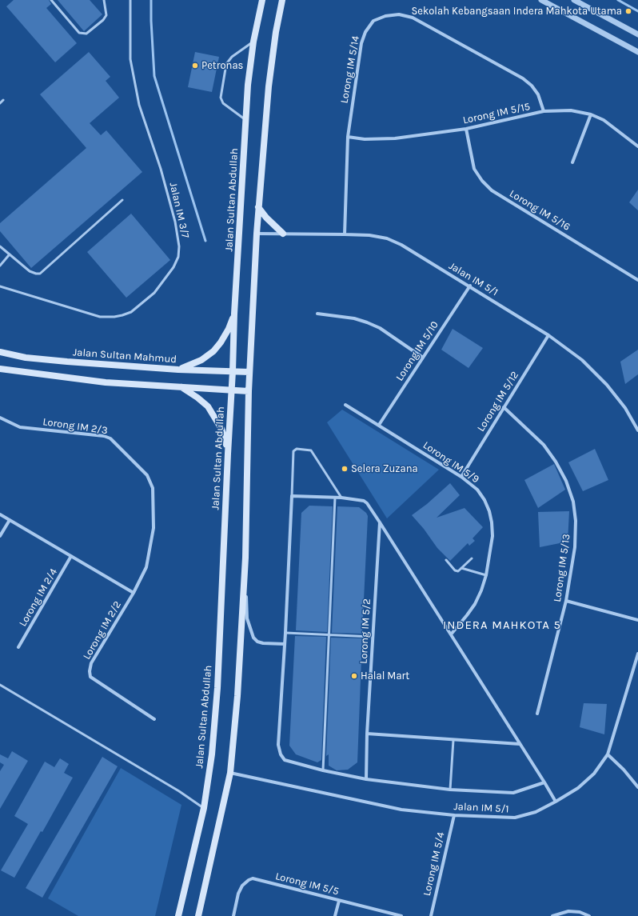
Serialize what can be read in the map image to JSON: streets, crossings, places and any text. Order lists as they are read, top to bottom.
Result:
{
  "streets": {
    "main road": ["Jalan Sultan Abdullah", "Jalan Sultan Mahmud"],
    "street": [
      "Lorong IM 5/14",
      "Lorong IM 5/15",
      "Lorong IM 5/16",
      "Jalan IM 5/1",
      "Lorong IM 5/10",
      "Lorong IM 5/12",
      "Lorong IM 2/3",
      "Lorong IM 5/9",
      "Lorong IM 5/13",
      "Lorong IM 2/4",
      "Lorong IM 2/2",
      "Lorong IM 5/2",
      "Lorong IM 5/4",
      "Lorong IM 5/5"
    ],
    "lane": ["Jalan IM 3/7"]
  },
  "crossings": [
    ["Lorong IM 5/14", "Lorong IM 5/15"],
    ["Lorong IM 5/14", "Jalan IM 5/1"],
    ["Lorong IM 5/15", "Lorong IM 5/16"],
    ["Jalan Sultan Abdullah", "Jalan Sultan Mahmud"],
    ["Jalan IM 5/1", "Lorong IM 5/10"],
    ["Jalan IM 5/1", "Lorong IM 5/12"],
    ["Jalan IM 5/1", "Lorong IM 5/4"],
    ["Lorong IM 5/10", "Lorong IM 5/9"],
    ["Lorong IM 5/12", "Lorong IM 5/9"],
    ["Lorong IM 5/12", "Lorong IM 5/13"],
    ["Lorong IM 2/3", "Lorong IM 2/2"]
  ],
  "districts": ["INDERA MAHKOTA 5"],
  "places": [
    "Sekolah Kebangsaan Indera Mahkota Utama",
    "Petronas",
    "Selera Zuzana",
    "Halal Mart"
  ]
}
